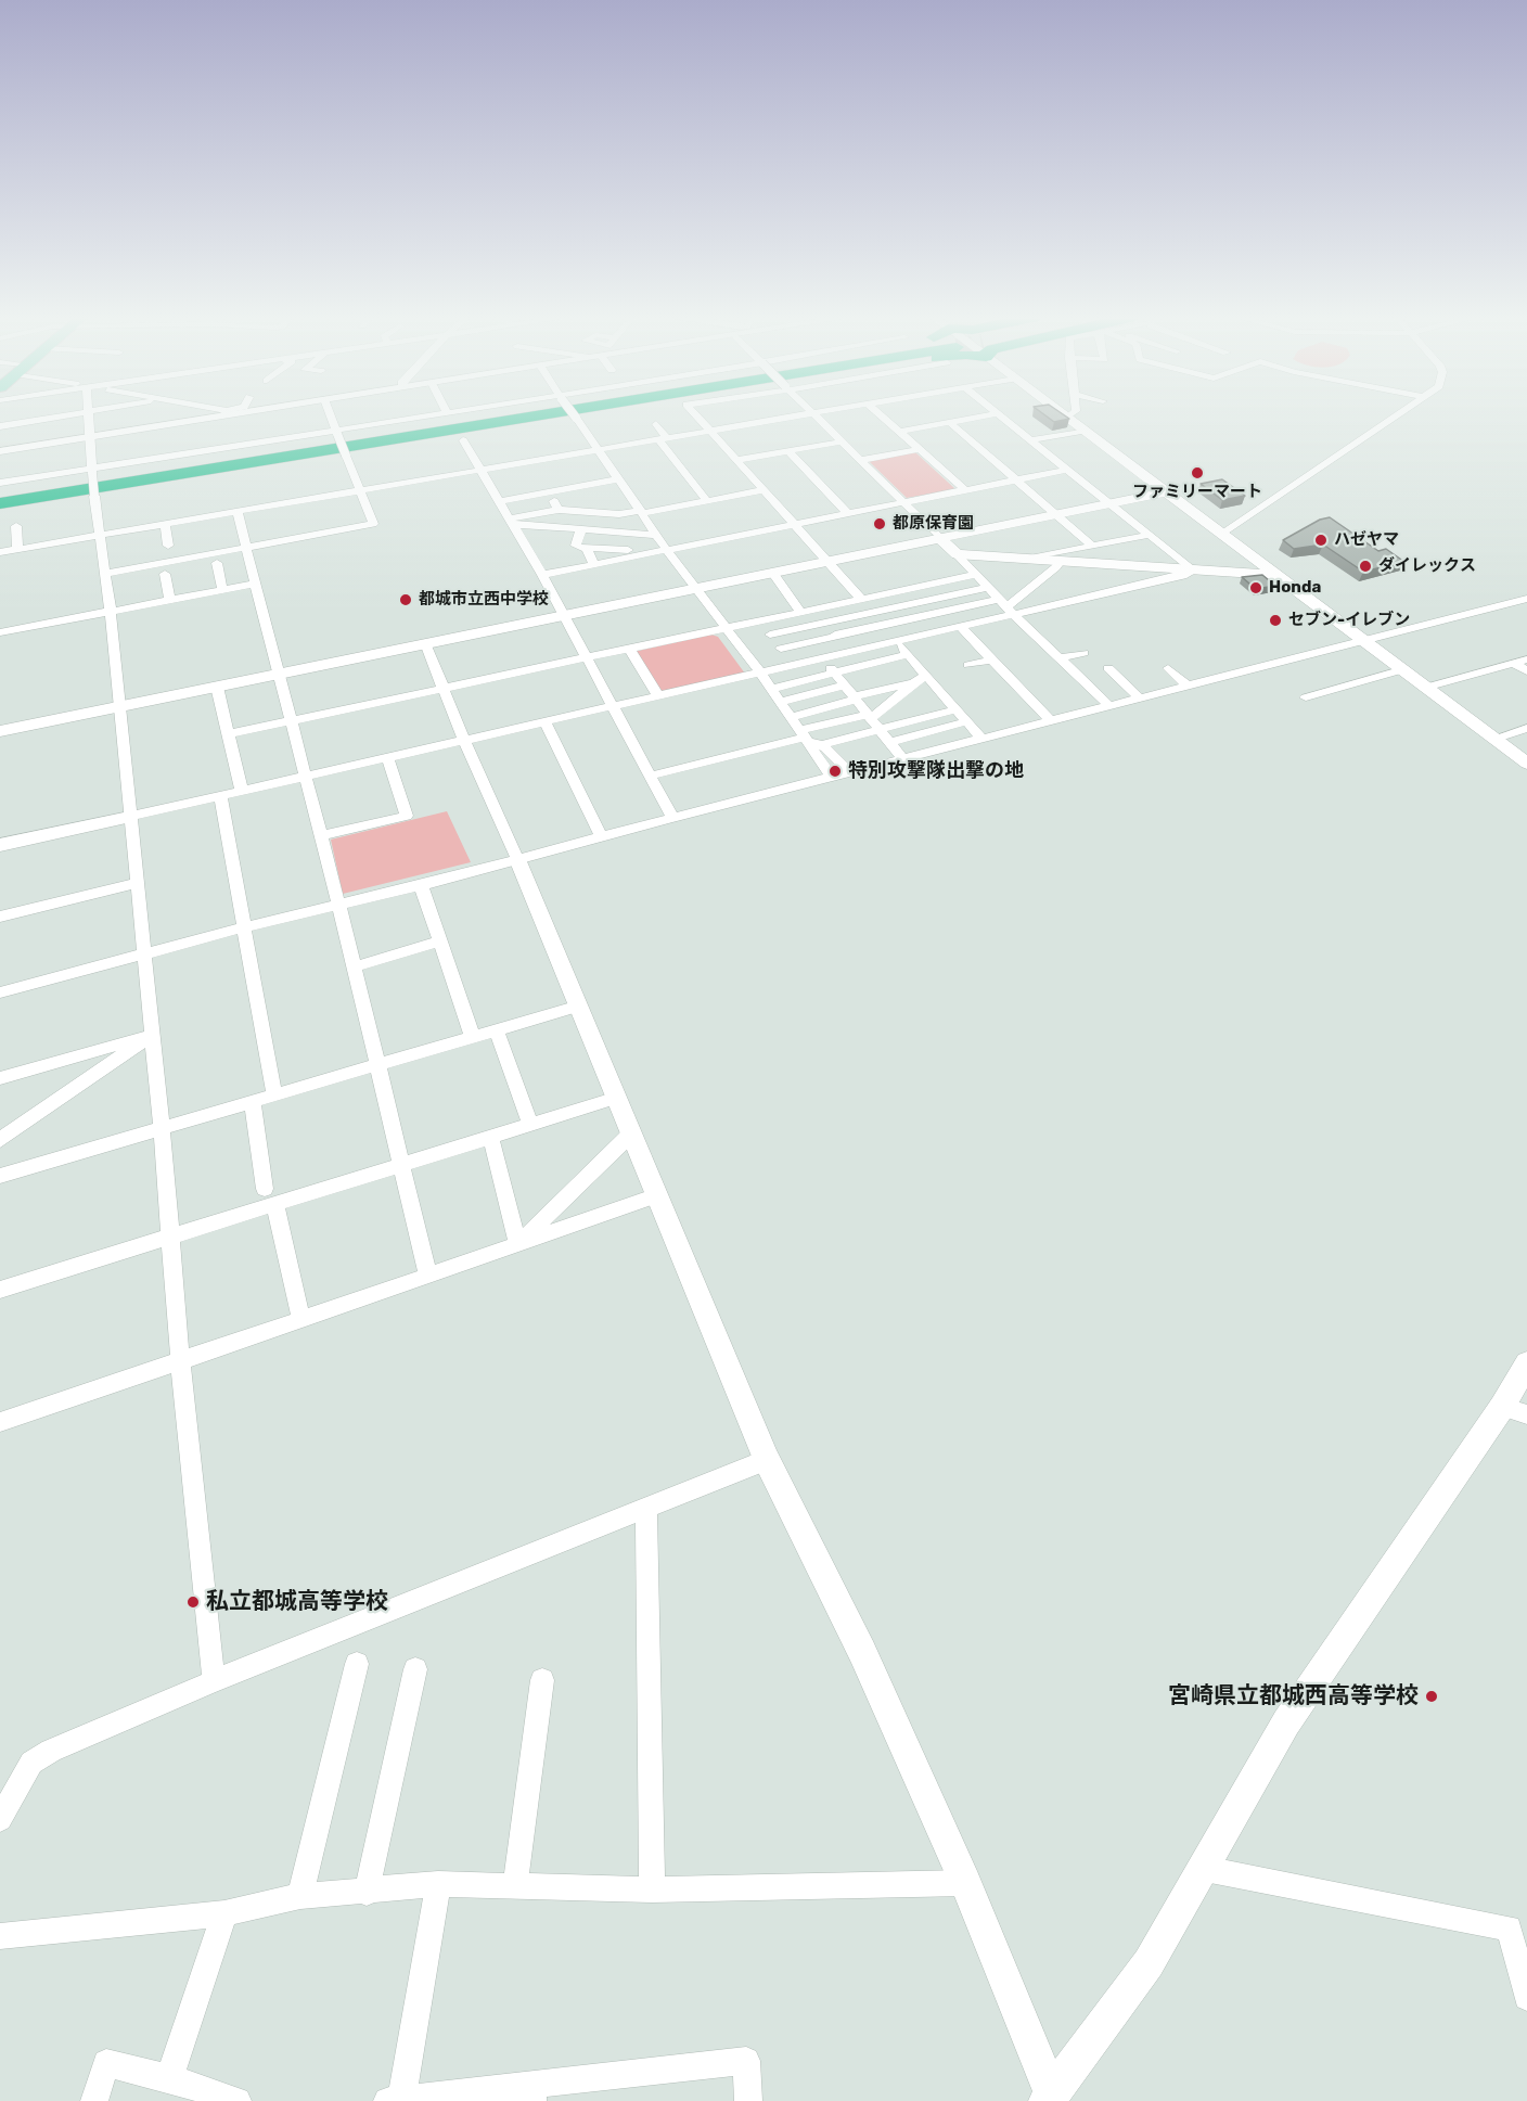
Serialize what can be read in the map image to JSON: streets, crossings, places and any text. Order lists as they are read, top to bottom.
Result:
{
  "places": [
    "ファミリーマート",
    "都原保育園",
    "ハゼヤマ",
    "ダイレックス",
    "Honda",
    "都城市立西中学校",
    "セブン-イレブン",
    "特別攻撃隊出撃の地",
    "私立都城高等学校",
    "宮崎県立都城西高等学校"
  ]
}
